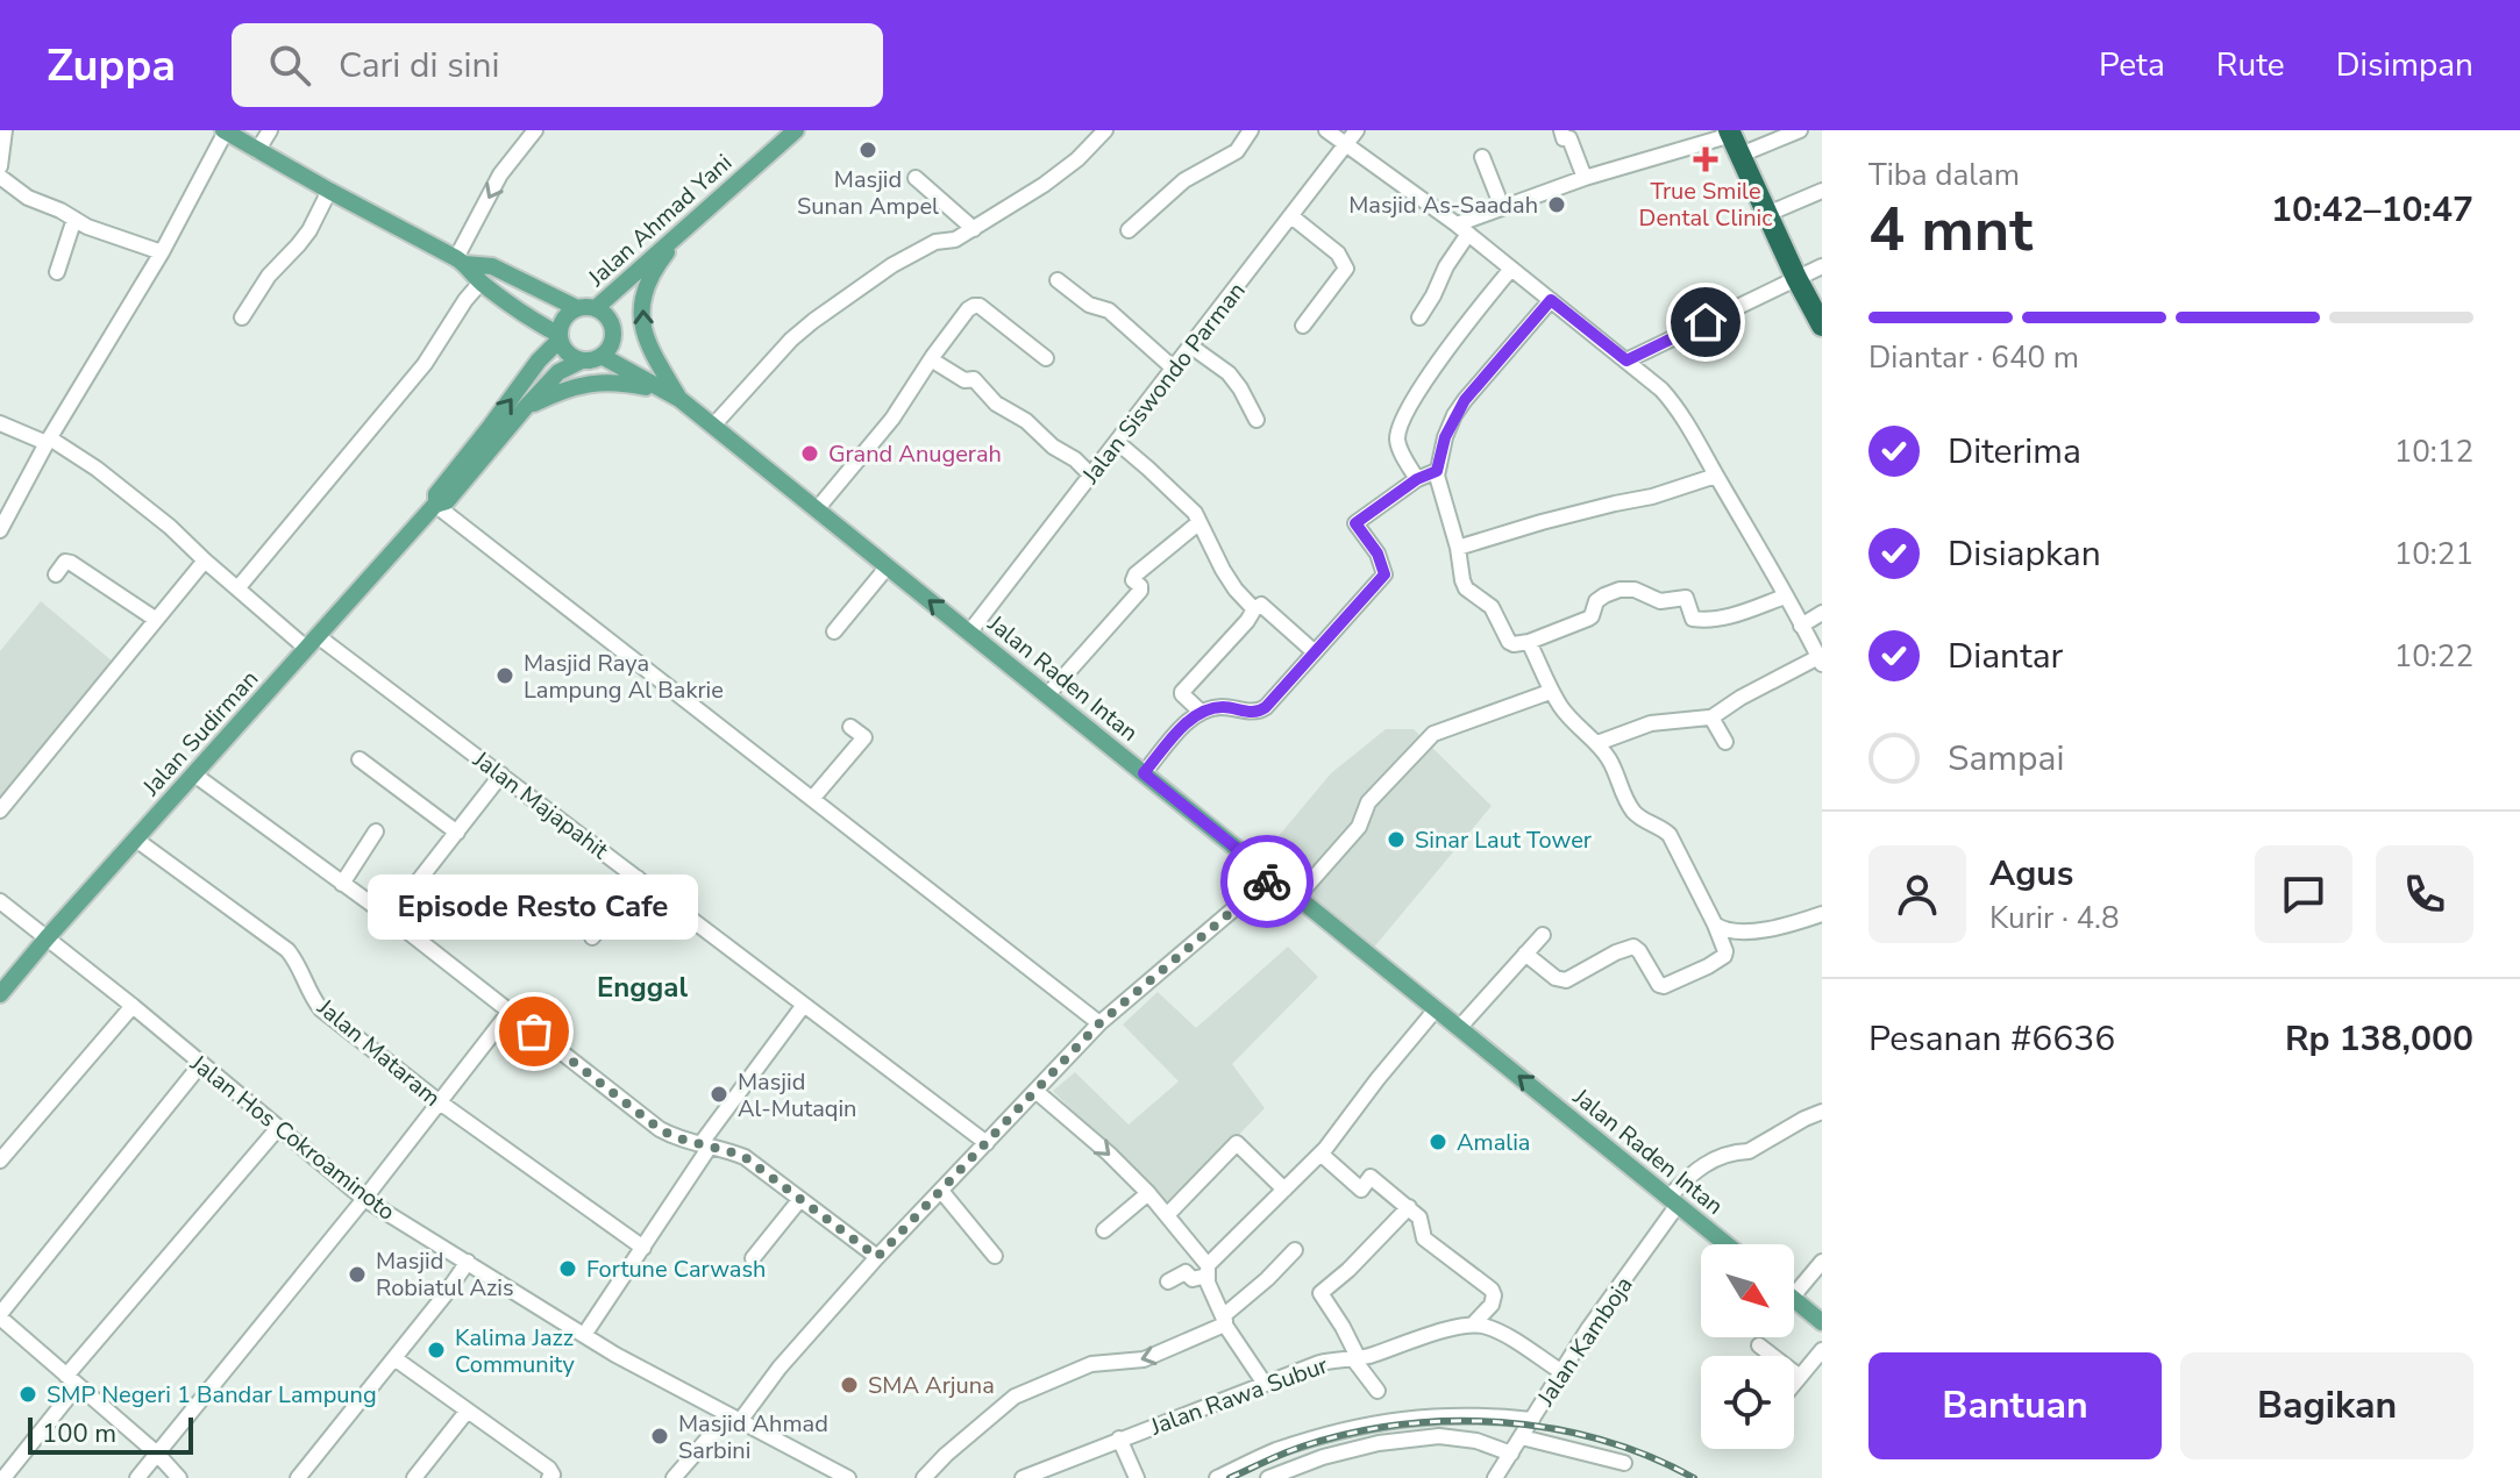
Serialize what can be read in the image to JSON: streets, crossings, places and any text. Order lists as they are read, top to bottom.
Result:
{
  "streets": {
    "main road": ["Jalan Ahmad Yani", "Jalan Raden Intan", "Jalan Sudirman"],
    "street": [
      "Jalan Siswondo Parman",
      "Jalan Majapahit",
      "Jalan Mataram",
      "Jalan Hos Cokroaminoto",
      "Jalan Kamboja",
      "Jalan Rawa Subur"
    ]
  },
  "crossings": [
    ["Jalan Ahmad Yani", "Jalan Raden Intan"],
    ["Jalan Ahmad Yani", "Jalan Sudirman"],
    ["Jalan Siswondo Parman", "Jalan Raden Intan"],
    ["Jalan Raden Intan", "Jalan Sudirman"],
    ["Jalan Raden Intan", "Jalan Kamboja"],
    ["Jalan Sudirman", "Jalan Majapahit"],
    ["Jalan Sudirman", "Jalan Mataram"],
    ["Jalan Sudirman", "Jalan Hos Cokroaminoto"]
  ],
  "districts": ["Enggal"],
  "places": {
    "other": [
      "Masjid Sunan Ampel",
      "Masjid As-Saadah",
      "Grand Anugerah",
      "Masjid Raya Lampung Al Bakrie",
      "Sinar Laut Tower",
      "Episode Resto Cafe",
      "Masjid Al-Mutaqin",
      "Amalia",
      "Fortune Carwash",
      "Masjid Robiatul Azis",
      "Kalima Jazz Community",
      "SMA Arjuna",
      "SMP Negeri 1 Bandar Lampung",
      "Masjid Ahmad Sarbini"
    ],
    "health": ["True Smile Dental Clinic"]
  },
  "scale_bar": "100 m",
  "north": "bottom right",
  "page": {
    "header": "Zuppa",
    "search": "Cari di sini",
    "nav": ["Peta", "Rute", "Disimpan"],
    "heading": ["4 mnt", "Tiba dalam", "10:42–10:47"],
    "panel": [
      "Agus",
      "Kurir · 4.8",
      "Pesanan #6636",
      "Rp 138,000"
    ],
    "bar": "Diantar · 640 m",
    "list": [
      ["Diterima", "10:12"],
      ["Disiapkan", "10:21"],
      ["Diantar", "10:22"],
      "Sampai"
    ],
    "bubble": "Episode Resto Cafe",
    "buttons": ["Bantuan", "Bagikan"],
    "scale": "100 m"
  }
}
